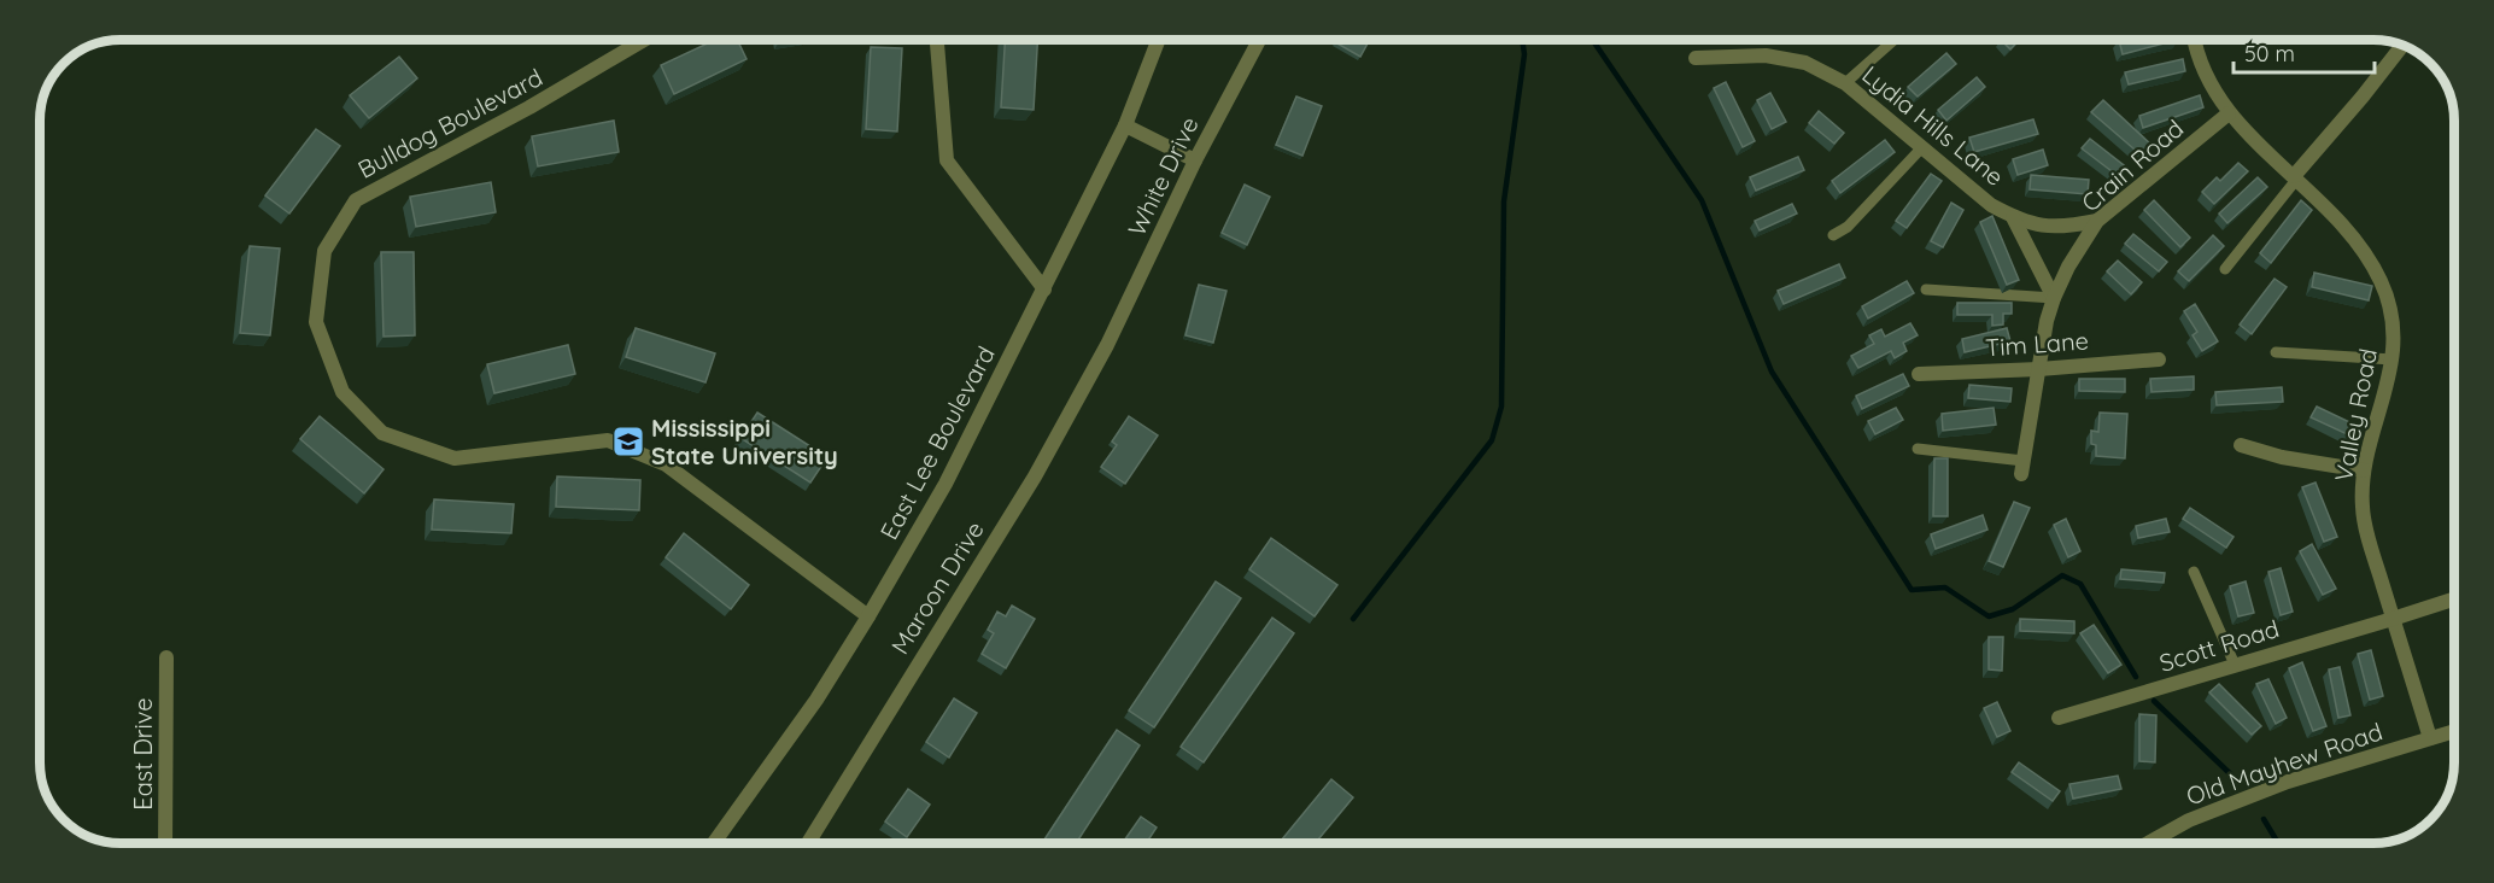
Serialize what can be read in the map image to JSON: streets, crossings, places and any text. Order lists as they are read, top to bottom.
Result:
{
  "streets": {
    "street": [
      "Bulldog Boulevard",
      "Lydia Hills Lane",
      "Crain Road",
      "White Drive",
      "Tim Lane",
      "Valley Road",
      "East Lee Boulevard",
      "Maroon Drive",
      "Scott Road",
      "East Drive",
      "Old Mayhew Road"
    ]
  },
  "crossings": [
    ["Bulldog Boulevard", "East Lee Boulevard"],
    ["Lydia Hills Lane", "Crain Road"],
    ["Crain Road", "Tim Lane"],
    ["Crain Road", "Valley Road"],
    ["White Drive", "Maroon Drive"],
    ["Valley Road", "Scott Road"],
    ["Valley Road", "Old Mayhew Road"]
  ],
  "places": {
    "school or university": ["Mississippi State University"]
  },
  "scale_bar": "50 m"
}
